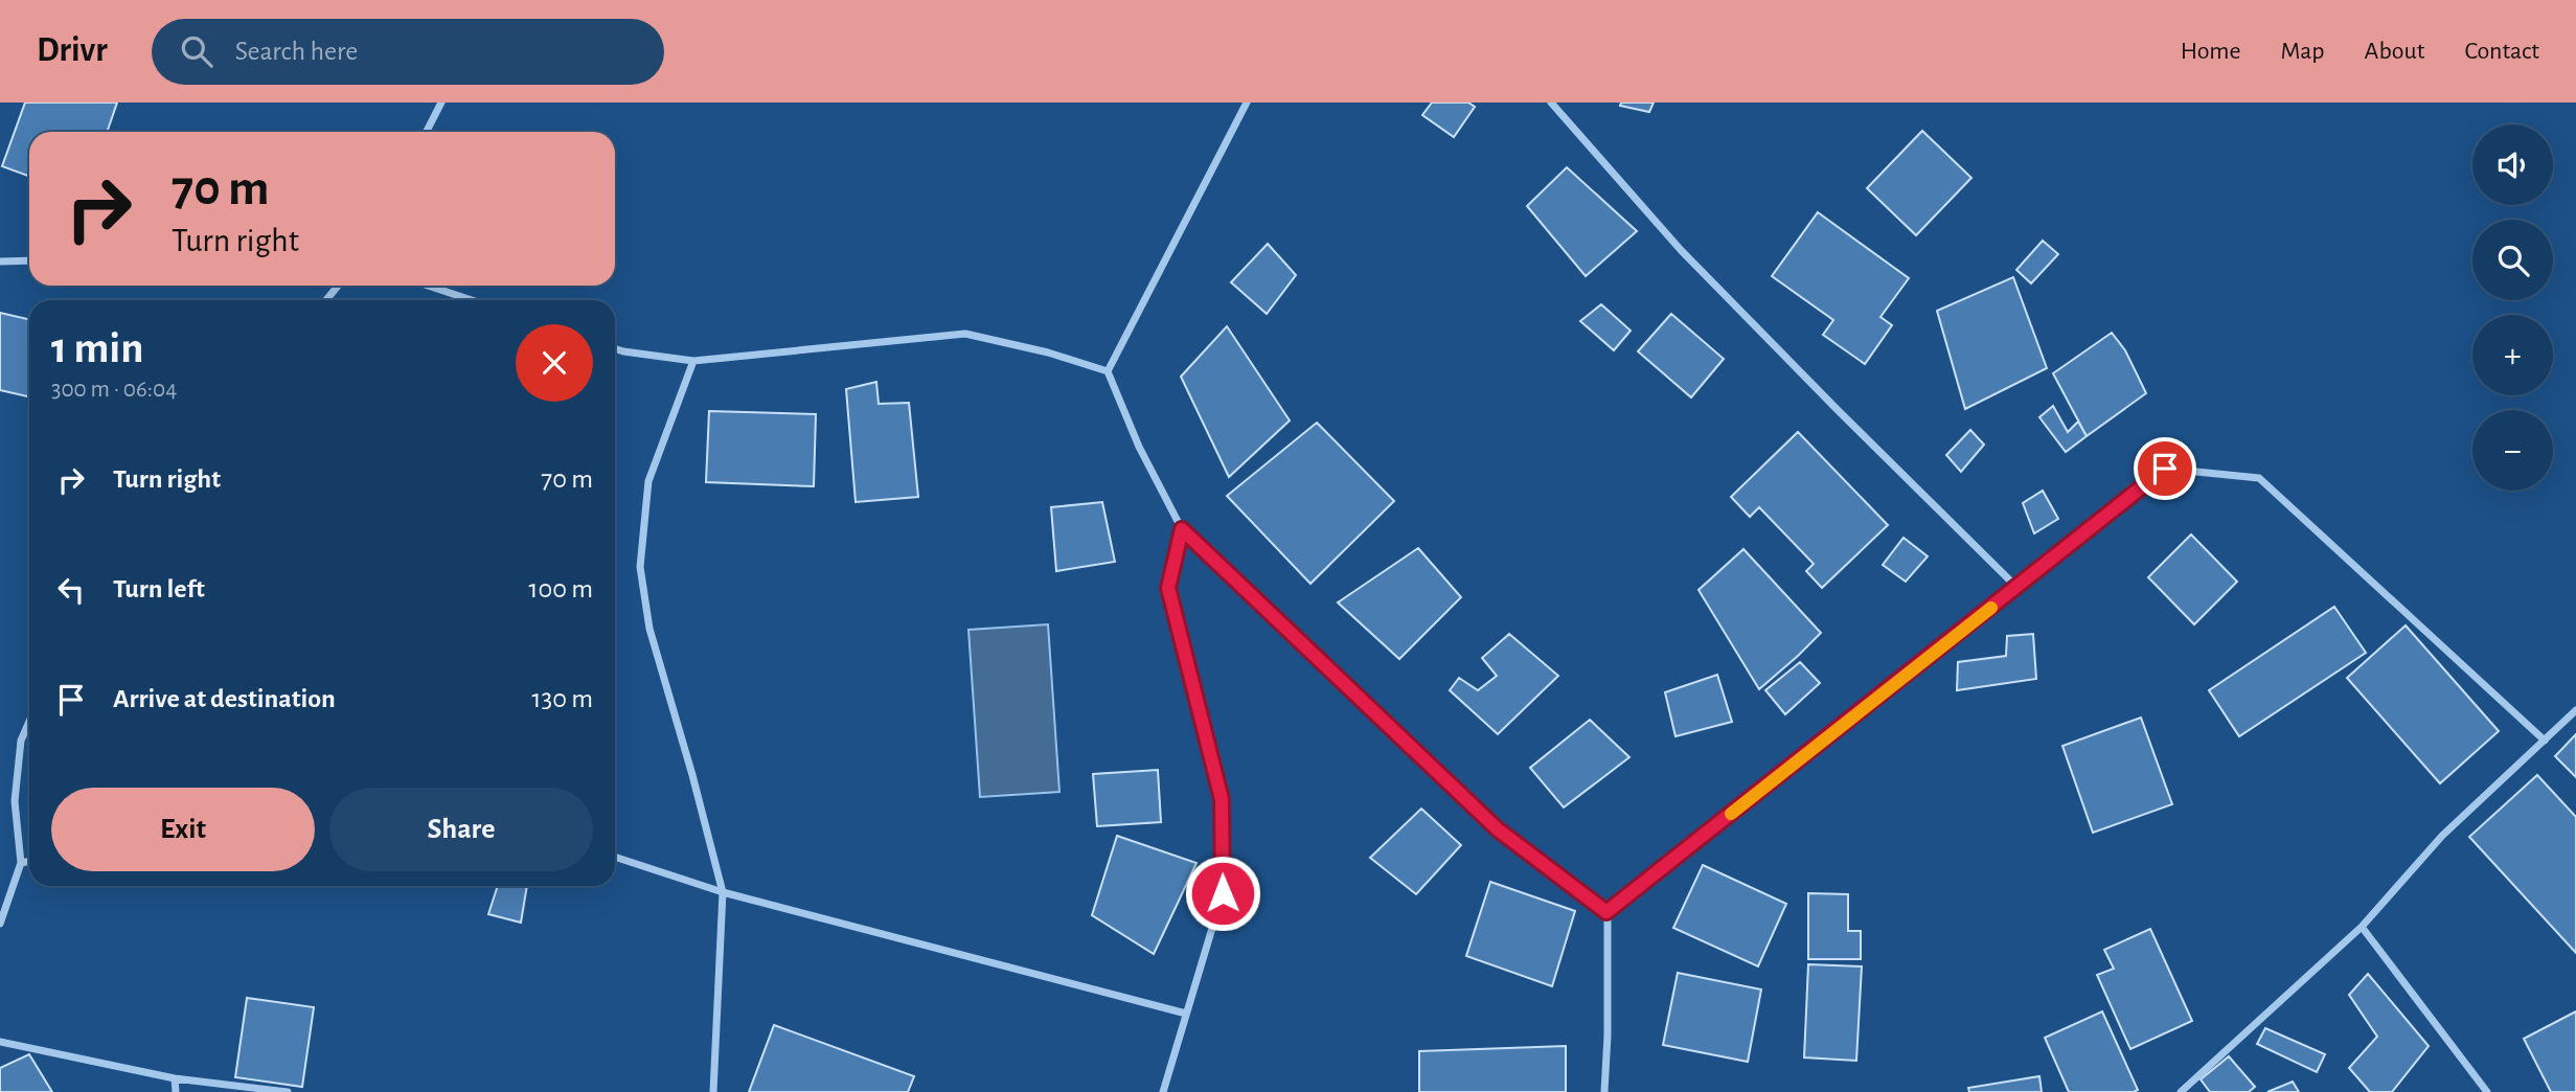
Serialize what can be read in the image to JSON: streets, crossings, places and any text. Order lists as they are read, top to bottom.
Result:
{
  "page": {
    "header": "Drivr",
    "search": "Search here",
    "nav": [
      "Home",
      "Map",
      "About",
      "Contact"
    ],
    "map_buttons": ["+", "−"],
    "turn": ["70 m", "Turn right"],
    "heading": ["1 min", "300 m · 06:04"],
    "list": [
      {
        "name": "Turn right",
        "value": "70 m"
      },
      {
        "name": "Turn left",
        "value": "100 m"
      },
      {
        "name": "Arrive at destination",
        "value": "130 m"
      }
    ],
    "buttons": ["Exit", "Share"]
  }
}
